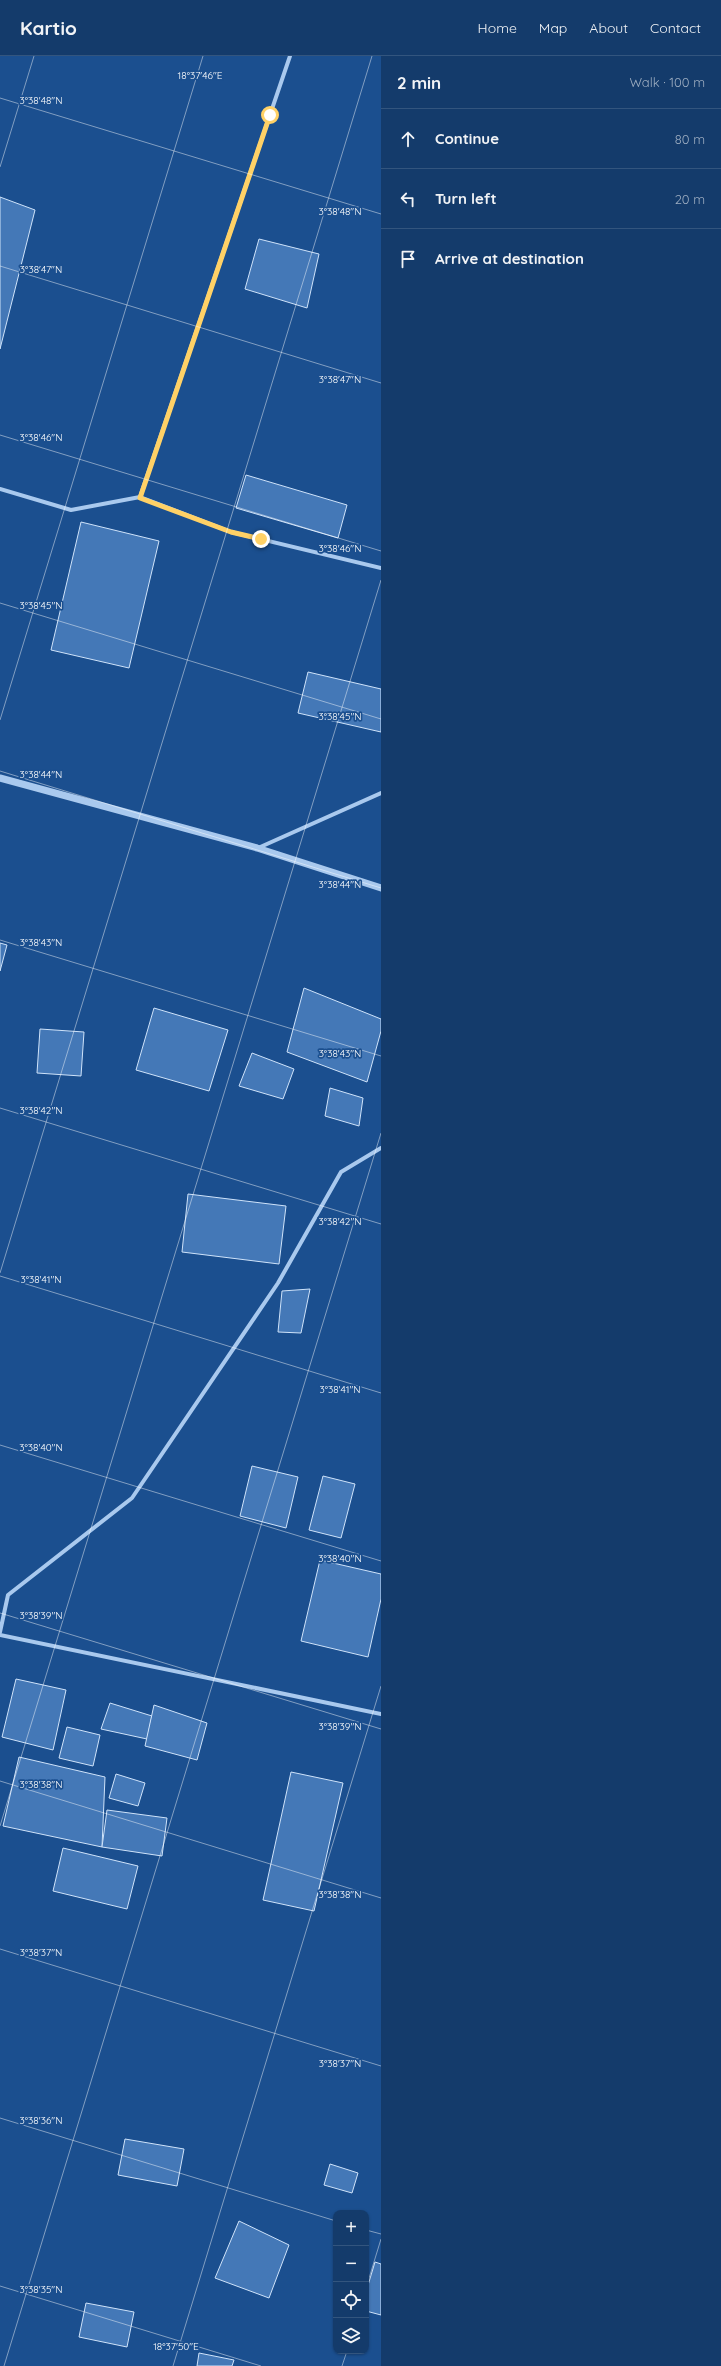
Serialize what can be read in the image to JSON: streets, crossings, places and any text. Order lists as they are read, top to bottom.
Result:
{
  "page": {
    "header": "Kartio",
    "nav": [
      "Home",
      "Map",
      "About",
      "Contact"
    ],
    "heading": ["2 min", "Walk · 100 m"],
    "list": [
      ["Continue", "80 m"],
      ["Turn left", "20 m"],
      "Arrive at destination"
    ],
    "map_buttons": ["+", "−"]
  },
  "coordinates": [
    "18°37'46\"E",
    "3°38'48\"N",
    "3°38'47\"N",
    "3°38'46\"N",
    "3°38'45\"N",
    "3°38'44\"N",
    "3°38'43\"N",
    "3°38'42\"N",
    "3°38'41\"N",
    "3°38'40\"N",
    "3°38'39\"N",
    "3°38'38\"N",
    "3°38'37\"N",
    "3°38'36\"N",
    "3°38'35\"N",
    "18°37'50\"E"
  ]
}
